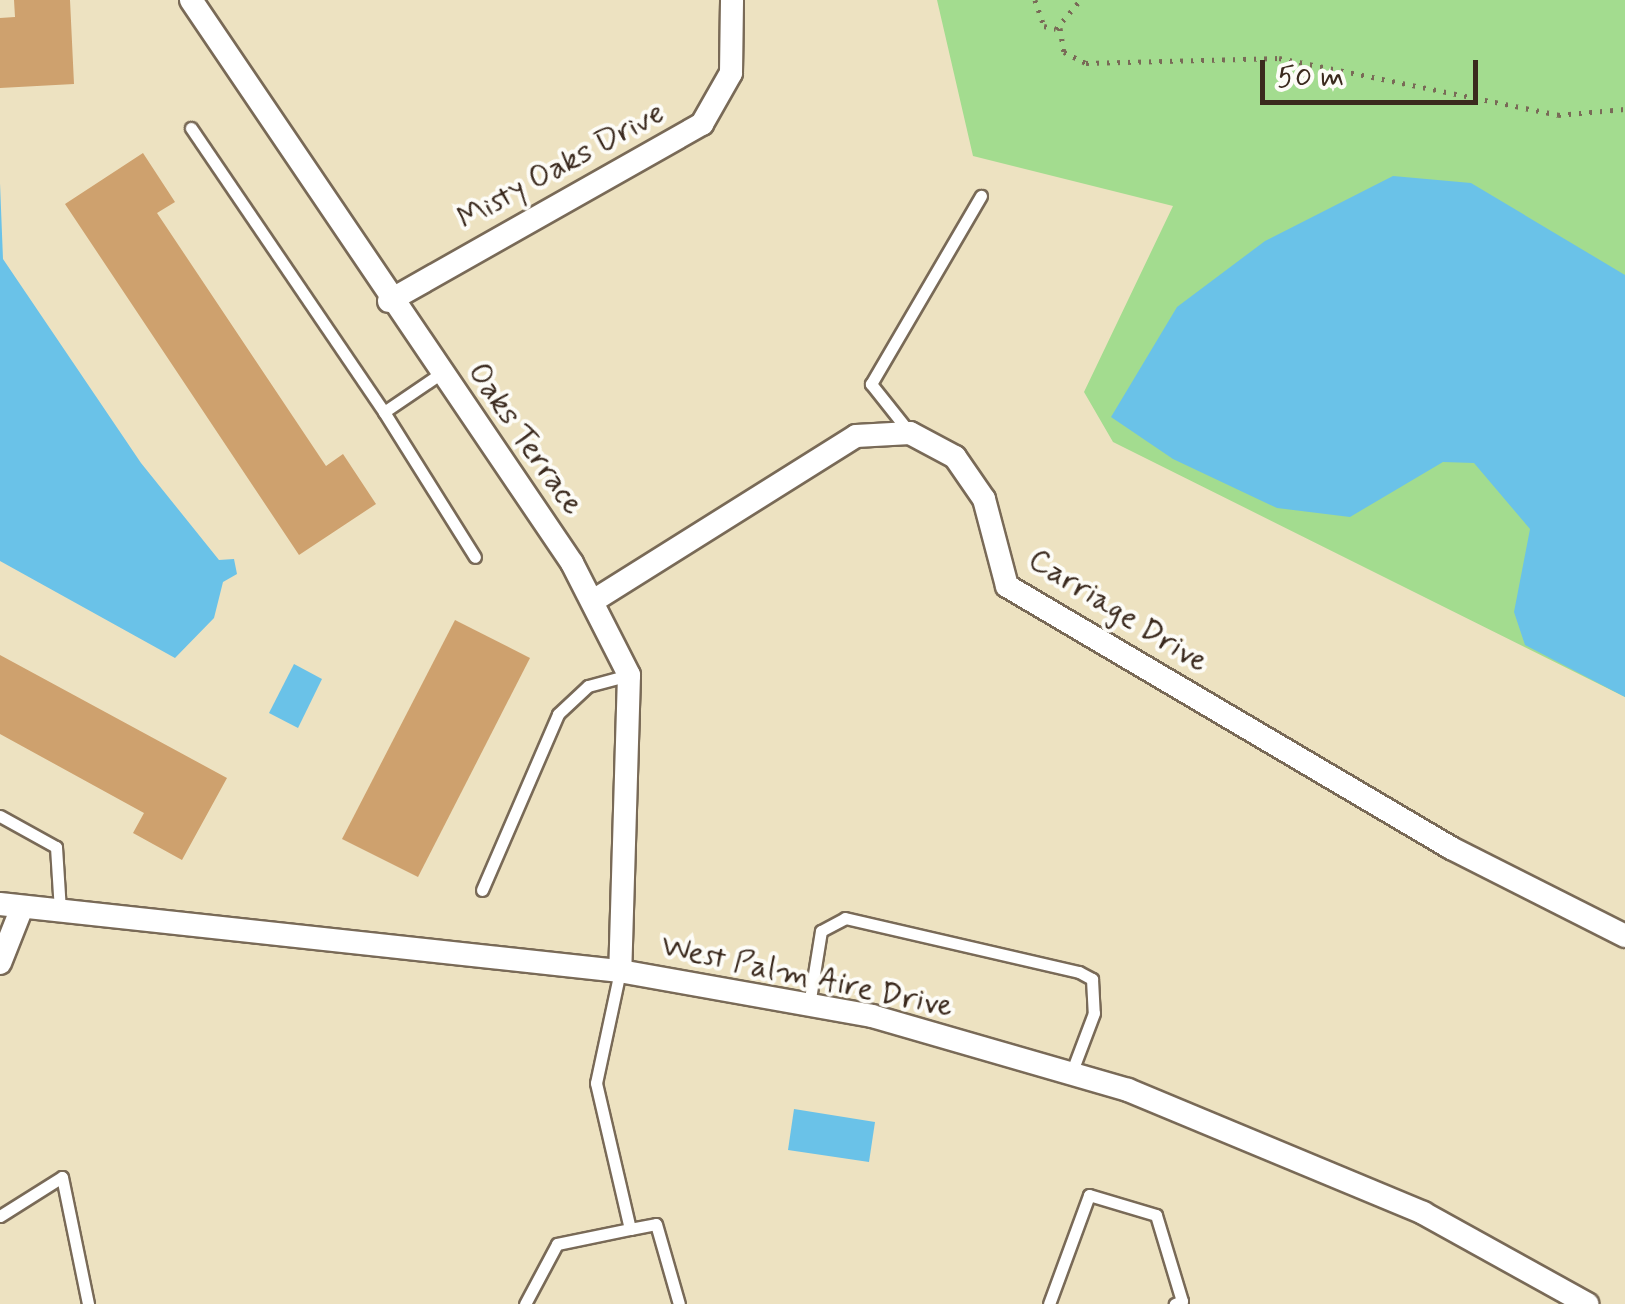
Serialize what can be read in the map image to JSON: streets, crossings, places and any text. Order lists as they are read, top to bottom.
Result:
{
  "streets": {
    "street": [
      "Misty Oaks Drive",
      "Oaks Terrace",
      "Carriage Drive",
      "West Palm Aire Drive"
    ]
  },
  "crossings": [
    ["Misty Oaks Drive", "Oaks Terrace"],
    ["Oaks Terrace", "West Palm Aire Drive"]
  ],
  "scale_bar": "50 m"
}
